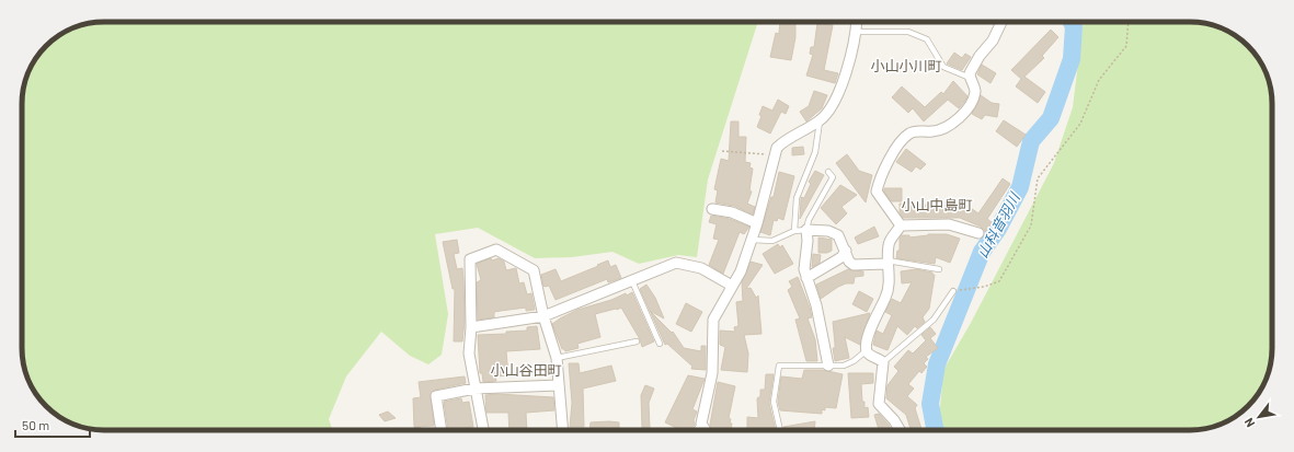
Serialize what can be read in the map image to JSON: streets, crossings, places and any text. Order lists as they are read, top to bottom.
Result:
{
  "districts": ["小山小川町", "小山中島町", "小山谷田町"],
  "water": ["山科音羽川"],
  "scale_bar": "50 m",
  "north": "bottom left"
}
